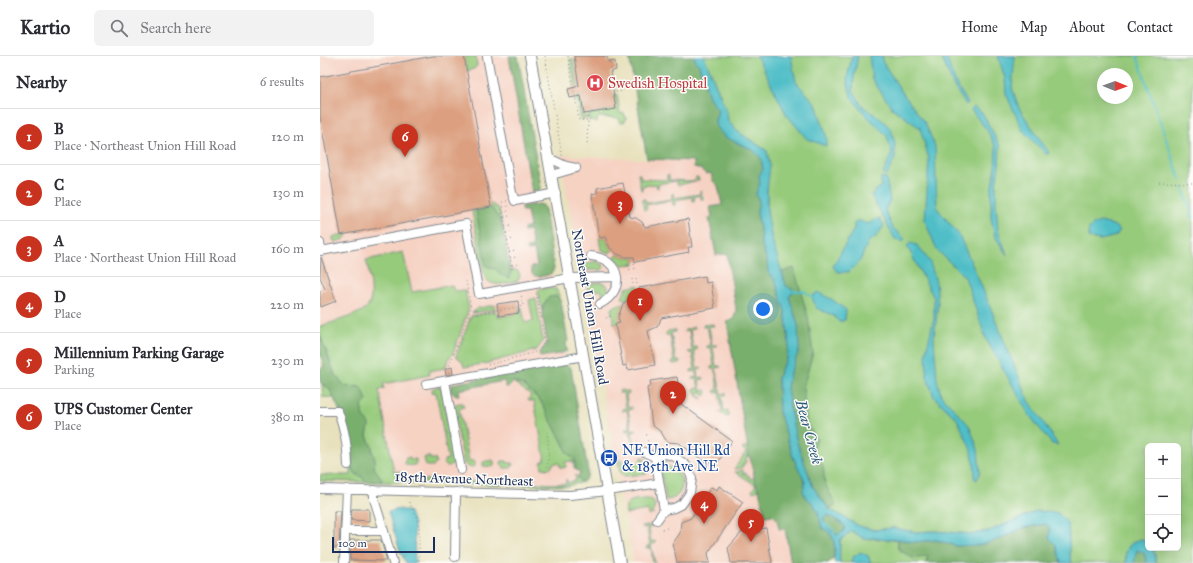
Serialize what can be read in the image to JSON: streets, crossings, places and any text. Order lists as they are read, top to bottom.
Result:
{
  "streets": {
    "main road": ["Northeast Union Hill Road"],
    "street": ["185th Avenue Northeast"]
  },
  "crossings": [
    ["Northeast Union Hill Road", "185th Avenue Northeast"]
  ],
  "water": ["Bear Creek"],
  "places": {
    "hospital": ["Swedish Hospital"],
    "bus stop": ["NE Union Hill Rd & 185th Ave NE"]
  },
  "scale_bar": "100 m",
  "north": "right",
  "page": {
    "header": "Kartio",
    "search": "Search here",
    "nav": [
      "Home",
      "Map",
      "About",
      "Contact"
    ],
    "heading": ["Nearby", "6 results"],
    "list": [
      {
        "mark": "1",
        "name": "B",
        "note": "Place · Northeast Union Hill Road",
        "value": "120 m"
      },
      {
        "mark": "2",
        "name": "C",
        "note": "Place",
        "value": "130 m"
      },
      {
        "mark": "3",
        "name": "A",
        "note": "Place · Northeast Union Hill Road",
        "value": "160 m"
      },
      {
        "mark": "4",
        "name": "D",
        "note": "Place",
        "value": "220 m"
      },
      {
        "mark": "5",
        "name": "Millennium Parking Garage",
        "note": "Parking",
        "value": "230 m"
      },
      {
        "mark": "6",
        "name": "UPS Customer Center",
        "note": "Place",
        "value": "380 m"
      }
    ],
    "pins": [
      "6",
      "3",
      "1",
      "2",
      "4",
      "5"
    ],
    "map_buttons": ["+", "−"],
    "scale": "100 m"
  }
}
